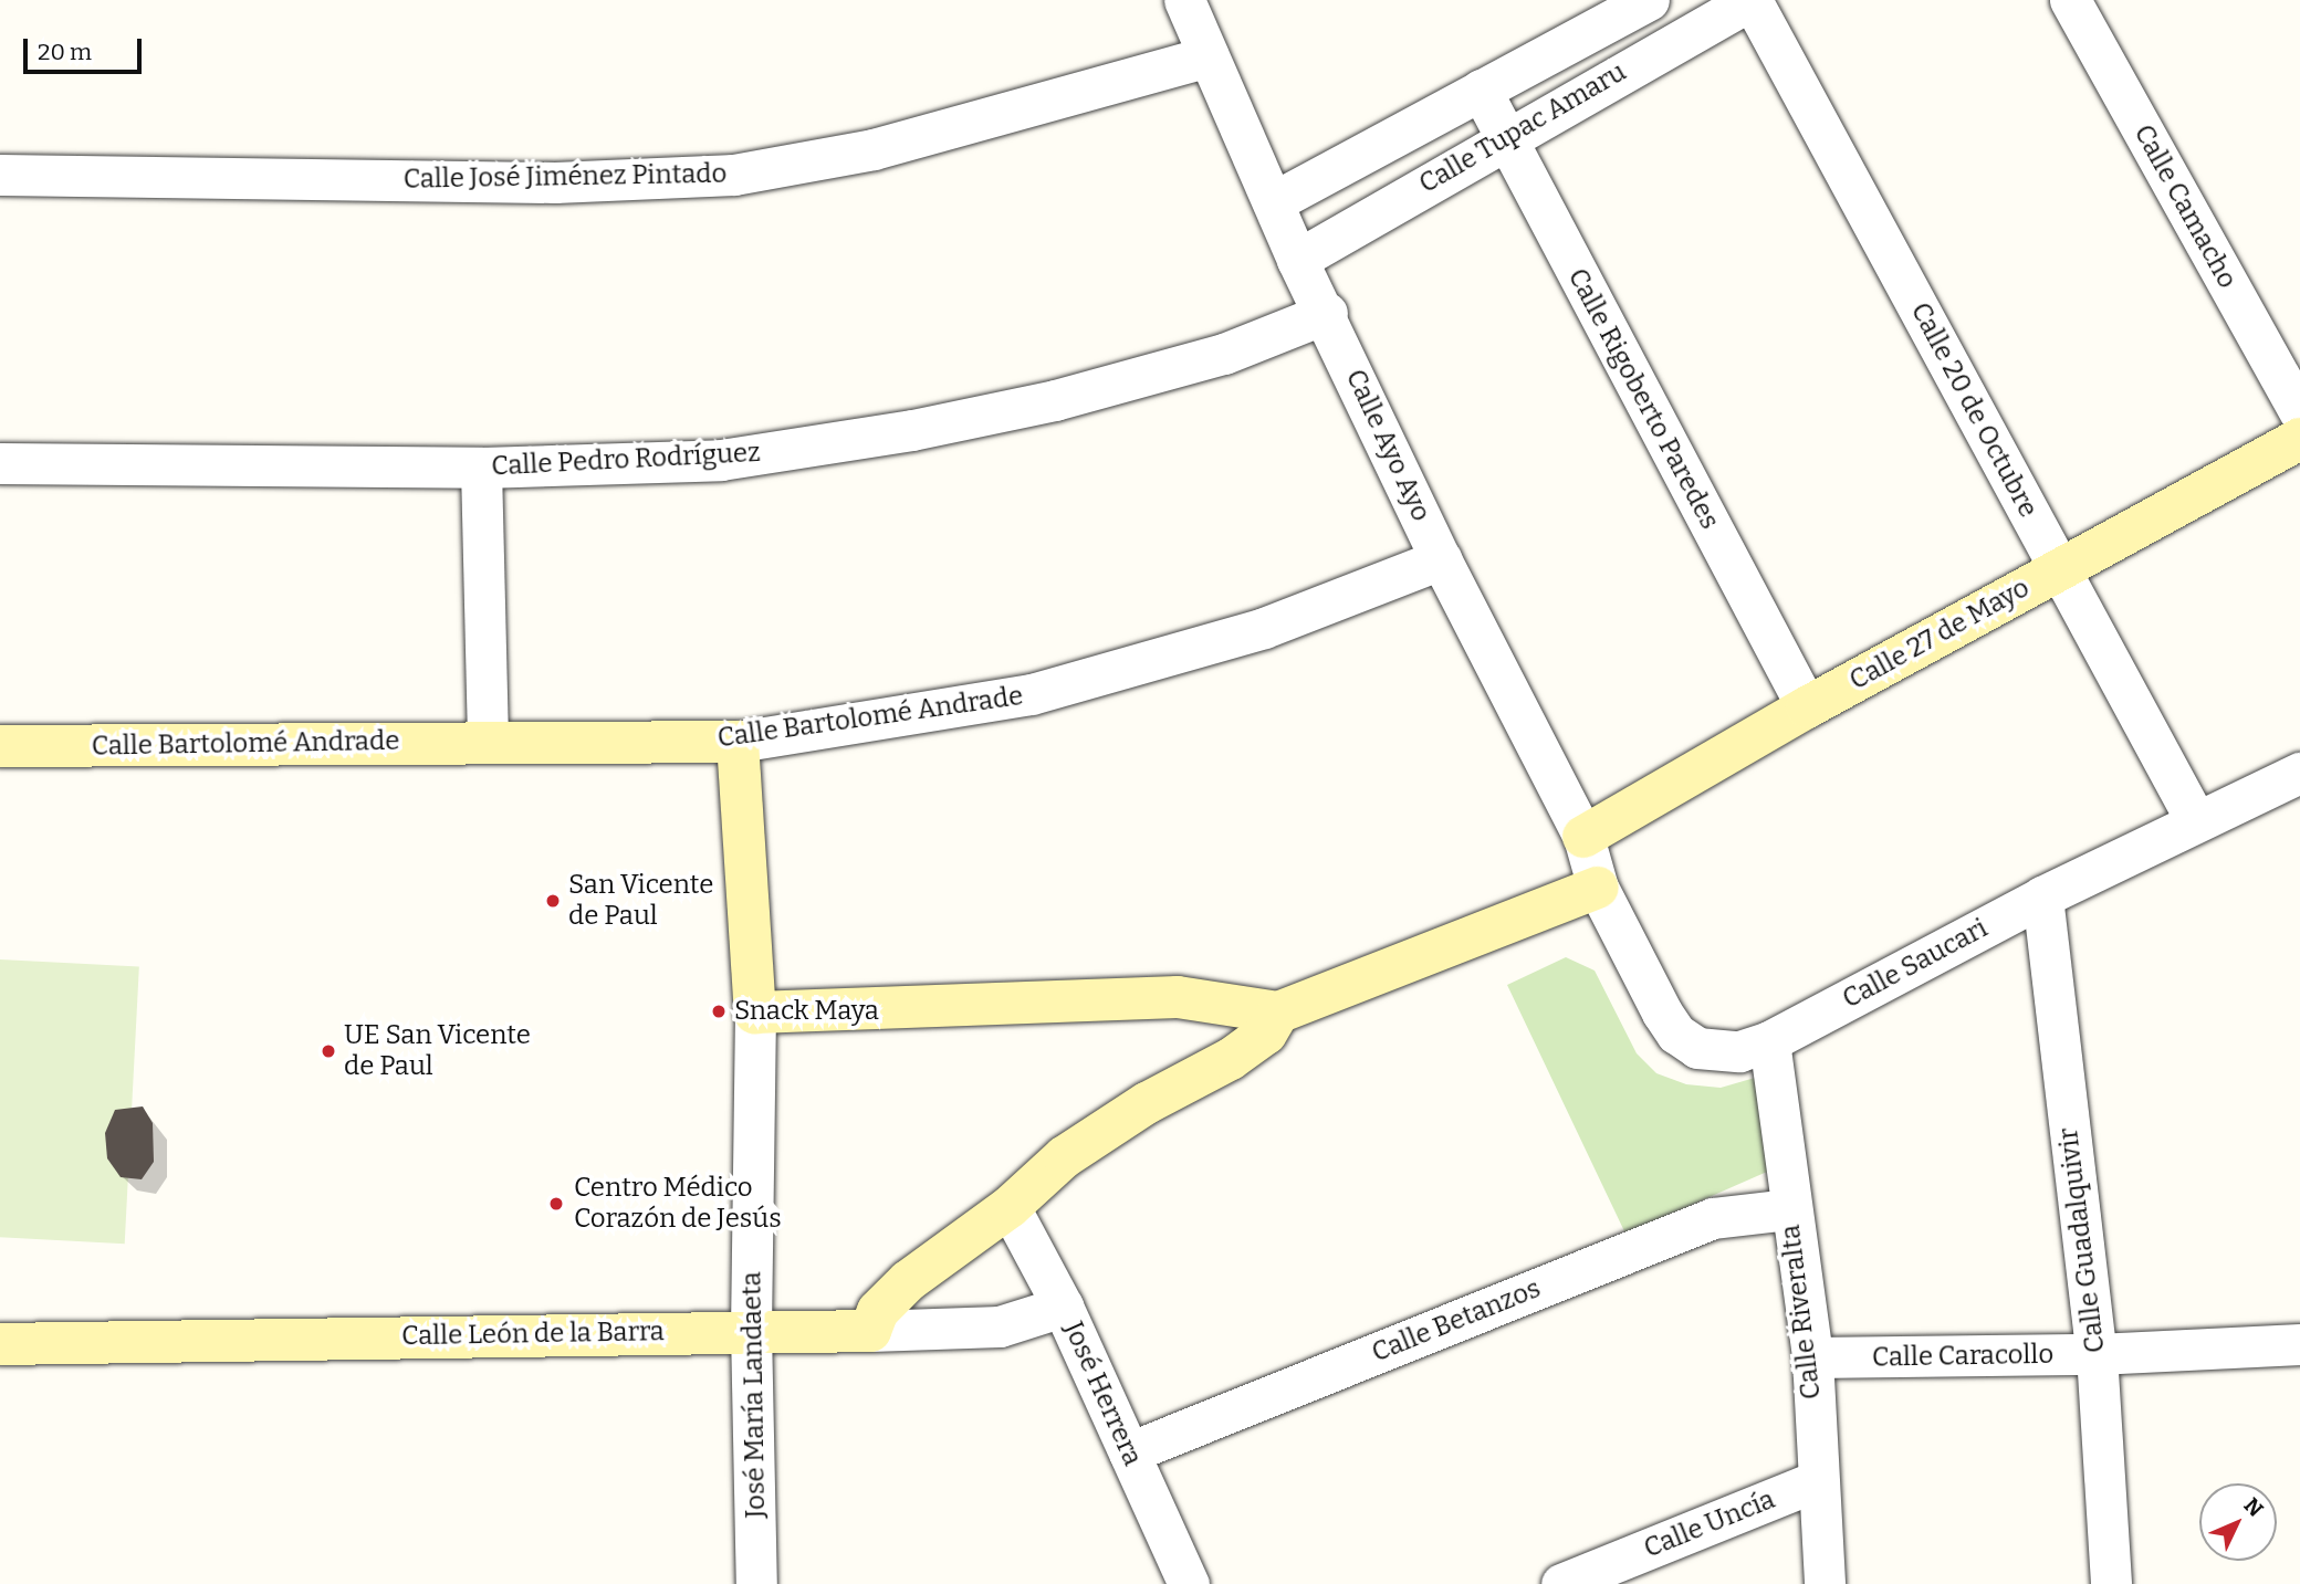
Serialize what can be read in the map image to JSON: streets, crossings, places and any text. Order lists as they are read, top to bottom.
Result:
{
  "streets": {
    "street": [
      "Calle Tupac Amaru",
      "Calle José Jiménez Pintado",
      "Calle Camacho",
      "Calle Rigoberto Paredes",
      "Calle 20 de Octubre",
      "Calle Ayo Ayo",
      "Calle Pedro Rodríguez",
      "Calle 27 de Mayo",
      "Calle Bartolomé Andrade",
      "Calle Saucari",
      "Calle Guadalquivir",
      "Calle Riveralta",
      "Calle Betanzos",
      "Calle León de la Barra",
      "Calle Caracollo",
      "José Herrera",
      "José María Landaeta",
      "Calle Uncía"
    ]
  },
  "crossings": [
    ["Calle Tupac Amaru", "Calle Rigoberto Paredes"],
    ["Calle Tupac Amaru", "Calle 20 de Octubre"],
    ["Calle Tupac Amaru", "Calle Ayo Ayo"],
    ["Calle José Jiménez Pintado", "Calle Ayo Ayo"],
    ["Calle Rigoberto Paredes", "Calle 27 de Mayo"],
    ["Calle 20 de Octubre", "Calle 27 de Mayo"],
    ["Calle 20 de Octubre", "Calle Saucari"],
    ["Calle Ayo Ayo", "Calle Pedro Rodríguez"],
    ["Calle Ayo Ayo", "Calle 27 de Mayo"],
    ["Calle Ayo Ayo", "Calle Bartolomé Andrade"],
    ["Calle Ayo Ayo", "Calle Saucari"],
    ["Calle Bartolomé Andrade", "José María Landaeta"],
    ["Calle Saucari", "Calle Guadalquivir"],
    ["Calle Saucari", "Calle Riveralta"],
    ["Calle Guadalquivir", "Calle Caracollo"],
    ["Calle Riveralta", "Calle Betanzos"],
    ["Calle Riveralta", "Calle Caracollo"],
    ["Calle Riveralta", "Calle Uncía"],
    ["Calle Betanzos", "José Herrera"],
    ["Calle León de la Barra", "José Herrera"],
    ["Calle León de la Barra", "José María Landaeta"]
  ],
  "places": [
    "San Vicente de Paul",
    "Snack Maya",
    "UE San Vicente de Paul",
    "Centro Médico Corazón de Jesús"
  ],
  "scale_bar": "20 m",
  "north": "top right"
}
